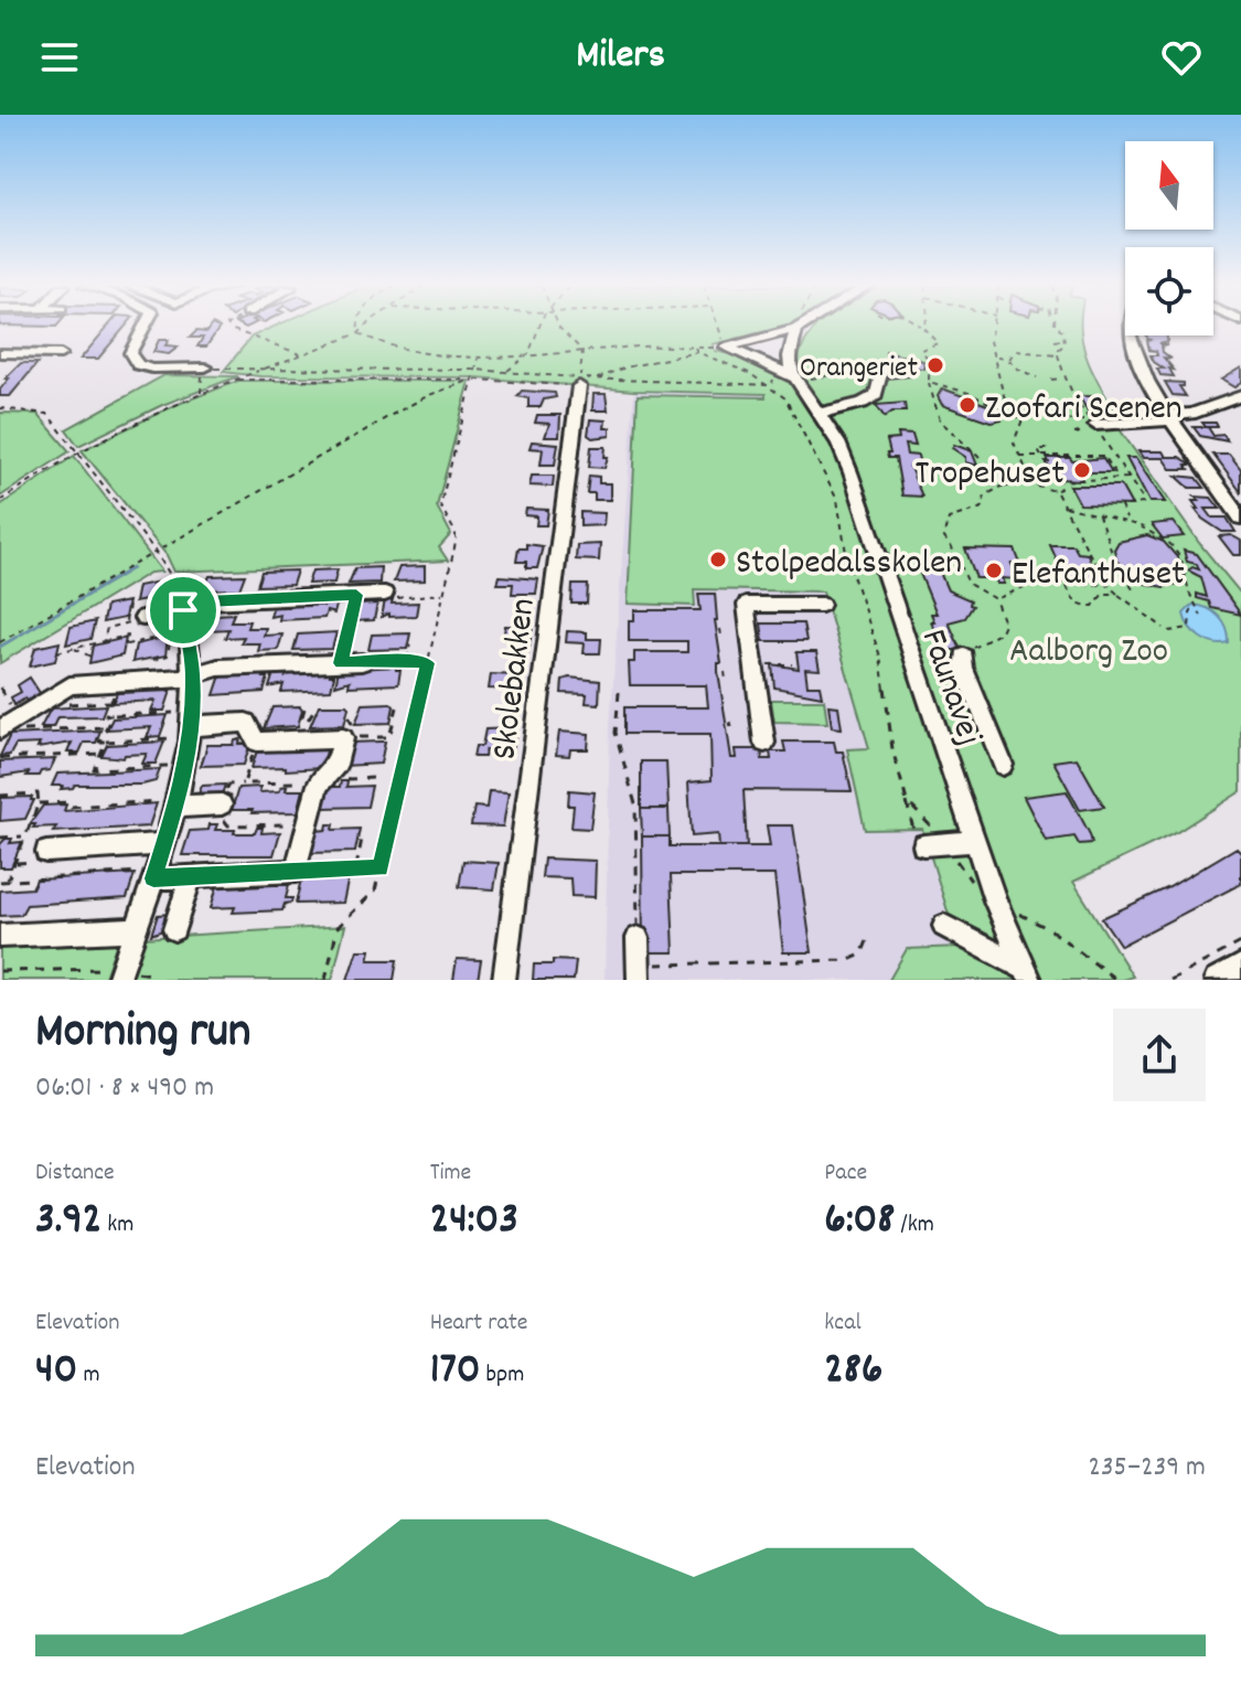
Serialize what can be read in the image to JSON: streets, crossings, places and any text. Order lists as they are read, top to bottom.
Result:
{
  "streets": {
    "street": ["Skolebakken", "Faunavej"]
  },
  "parks": ["Aalborg Zoo"],
  "places": [
    "Orangeriet",
    "Zoofari Scenen",
    "Tropehuset",
    "Stolpedalsskolen",
    "Elefanthuset"
  ],
  "north": "top",
  "page": {
    "header": "Milers",
    "heading": ["Morning run", "06:01 · 8 × 490 m"],
    "stats": [
      ["Distance", "3.92 km"],
      ["Time", "24:03"],
      ["Pace", "6:08 /km"],
      ["Elevation", "40 m"],
      ["Heart rate", "170 bpm"],
      ["kcal", "286"]
    ],
    "chart": ["Elevation", "235–239 m"]
  }
}
